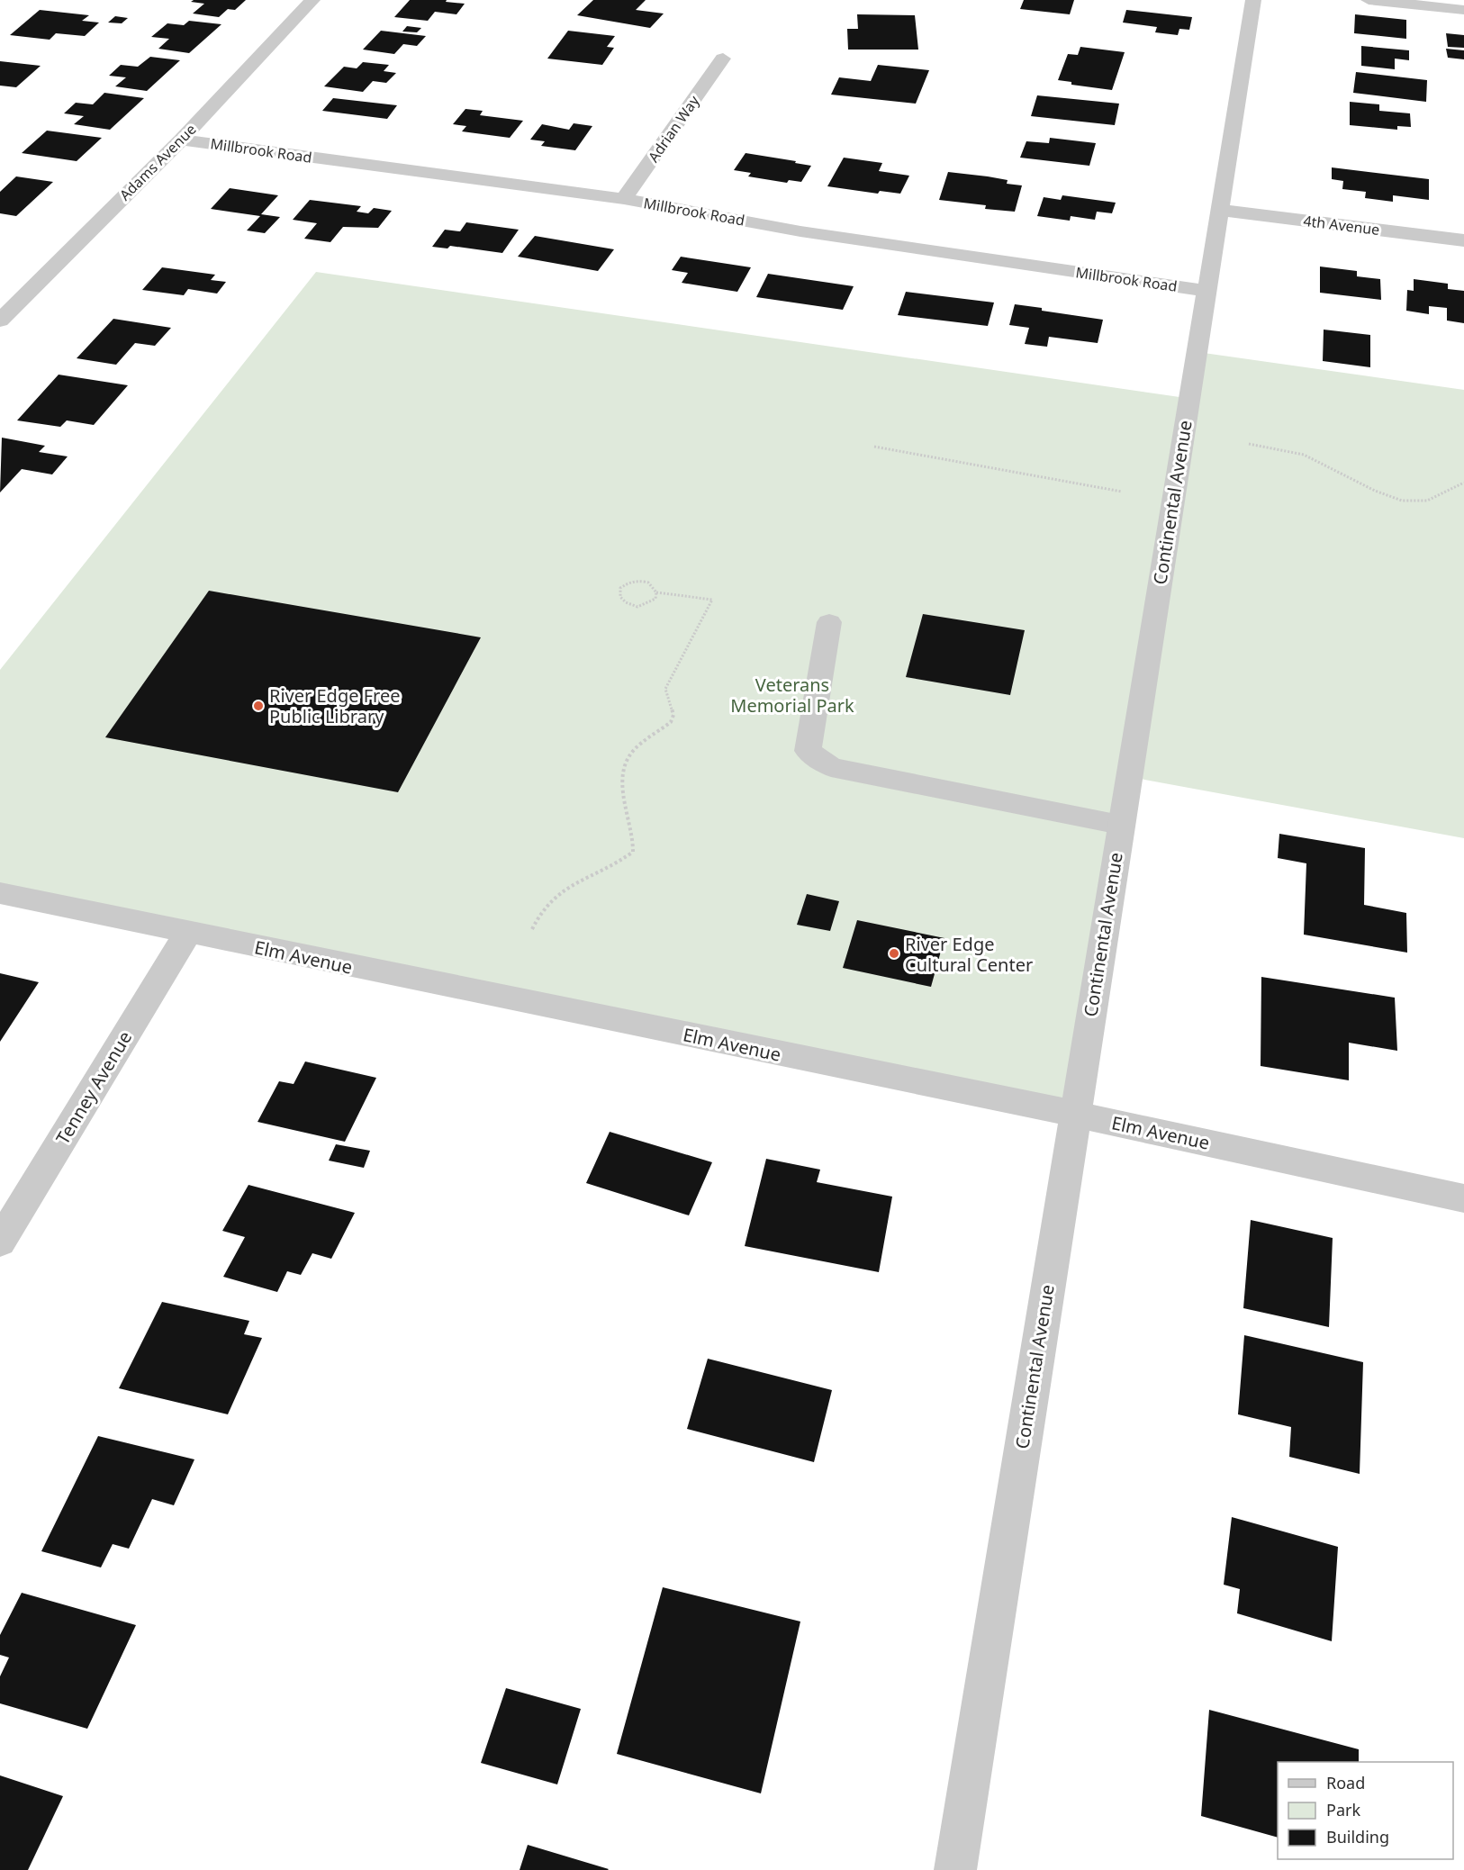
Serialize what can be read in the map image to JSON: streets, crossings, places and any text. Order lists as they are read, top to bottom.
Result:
{
  "streets": {
    "street": [
      "Adrian Way",
      "Millbrook Road",
      "Adams Avenue",
      "4th Avenue",
      "Continental Avenue",
      "Elm Avenue",
      "Tenney Avenue"
    ]
  },
  "crossings": [
    ["Adrian Way", "Millbrook Road"],
    ["Millbrook Road", "Adams Avenue"],
    ["Millbrook Road", "Continental Avenue"],
    ["4th Avenue", "Continental Avenue"],
    ["Continental Avenue", "Elm Avenue"],
    ["Elm Avenue", "Tenney Avenue"]
  ],
  "parks": ["Veterans Memorial Park"],
  "places": ["River Edge Free Public Library", "River Edge Cultural Center"],
  "legend": ["Road", "Park", "Building"]
}
